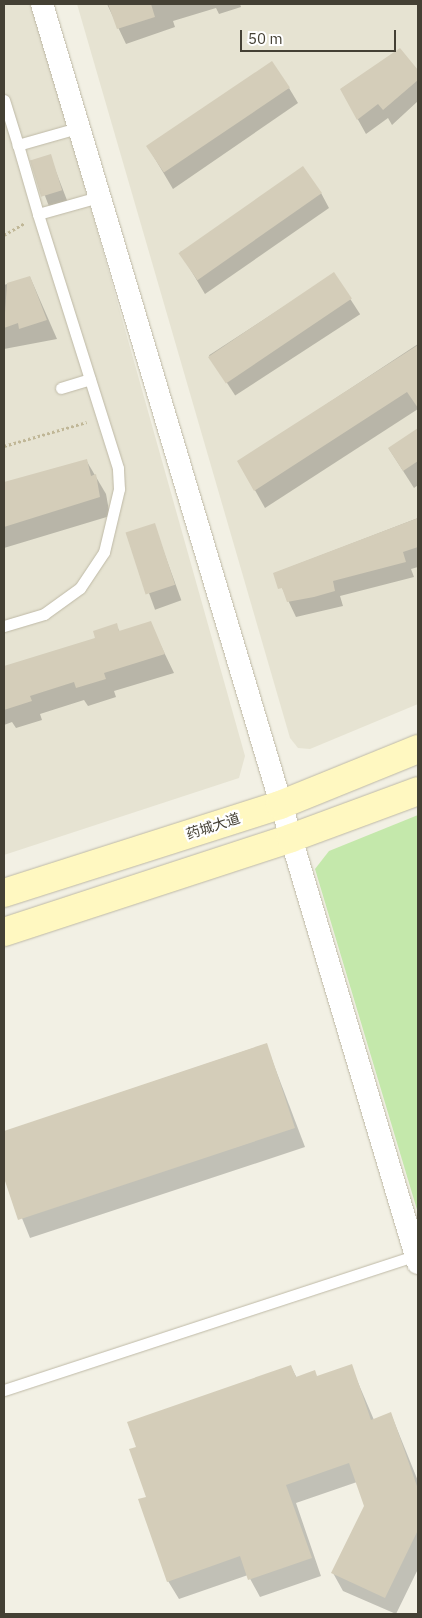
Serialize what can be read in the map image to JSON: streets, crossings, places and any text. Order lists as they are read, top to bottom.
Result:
{
  "streets": {
    "main road": ["药城大道"]
  },
  "scale_bar": "50 m"
}
